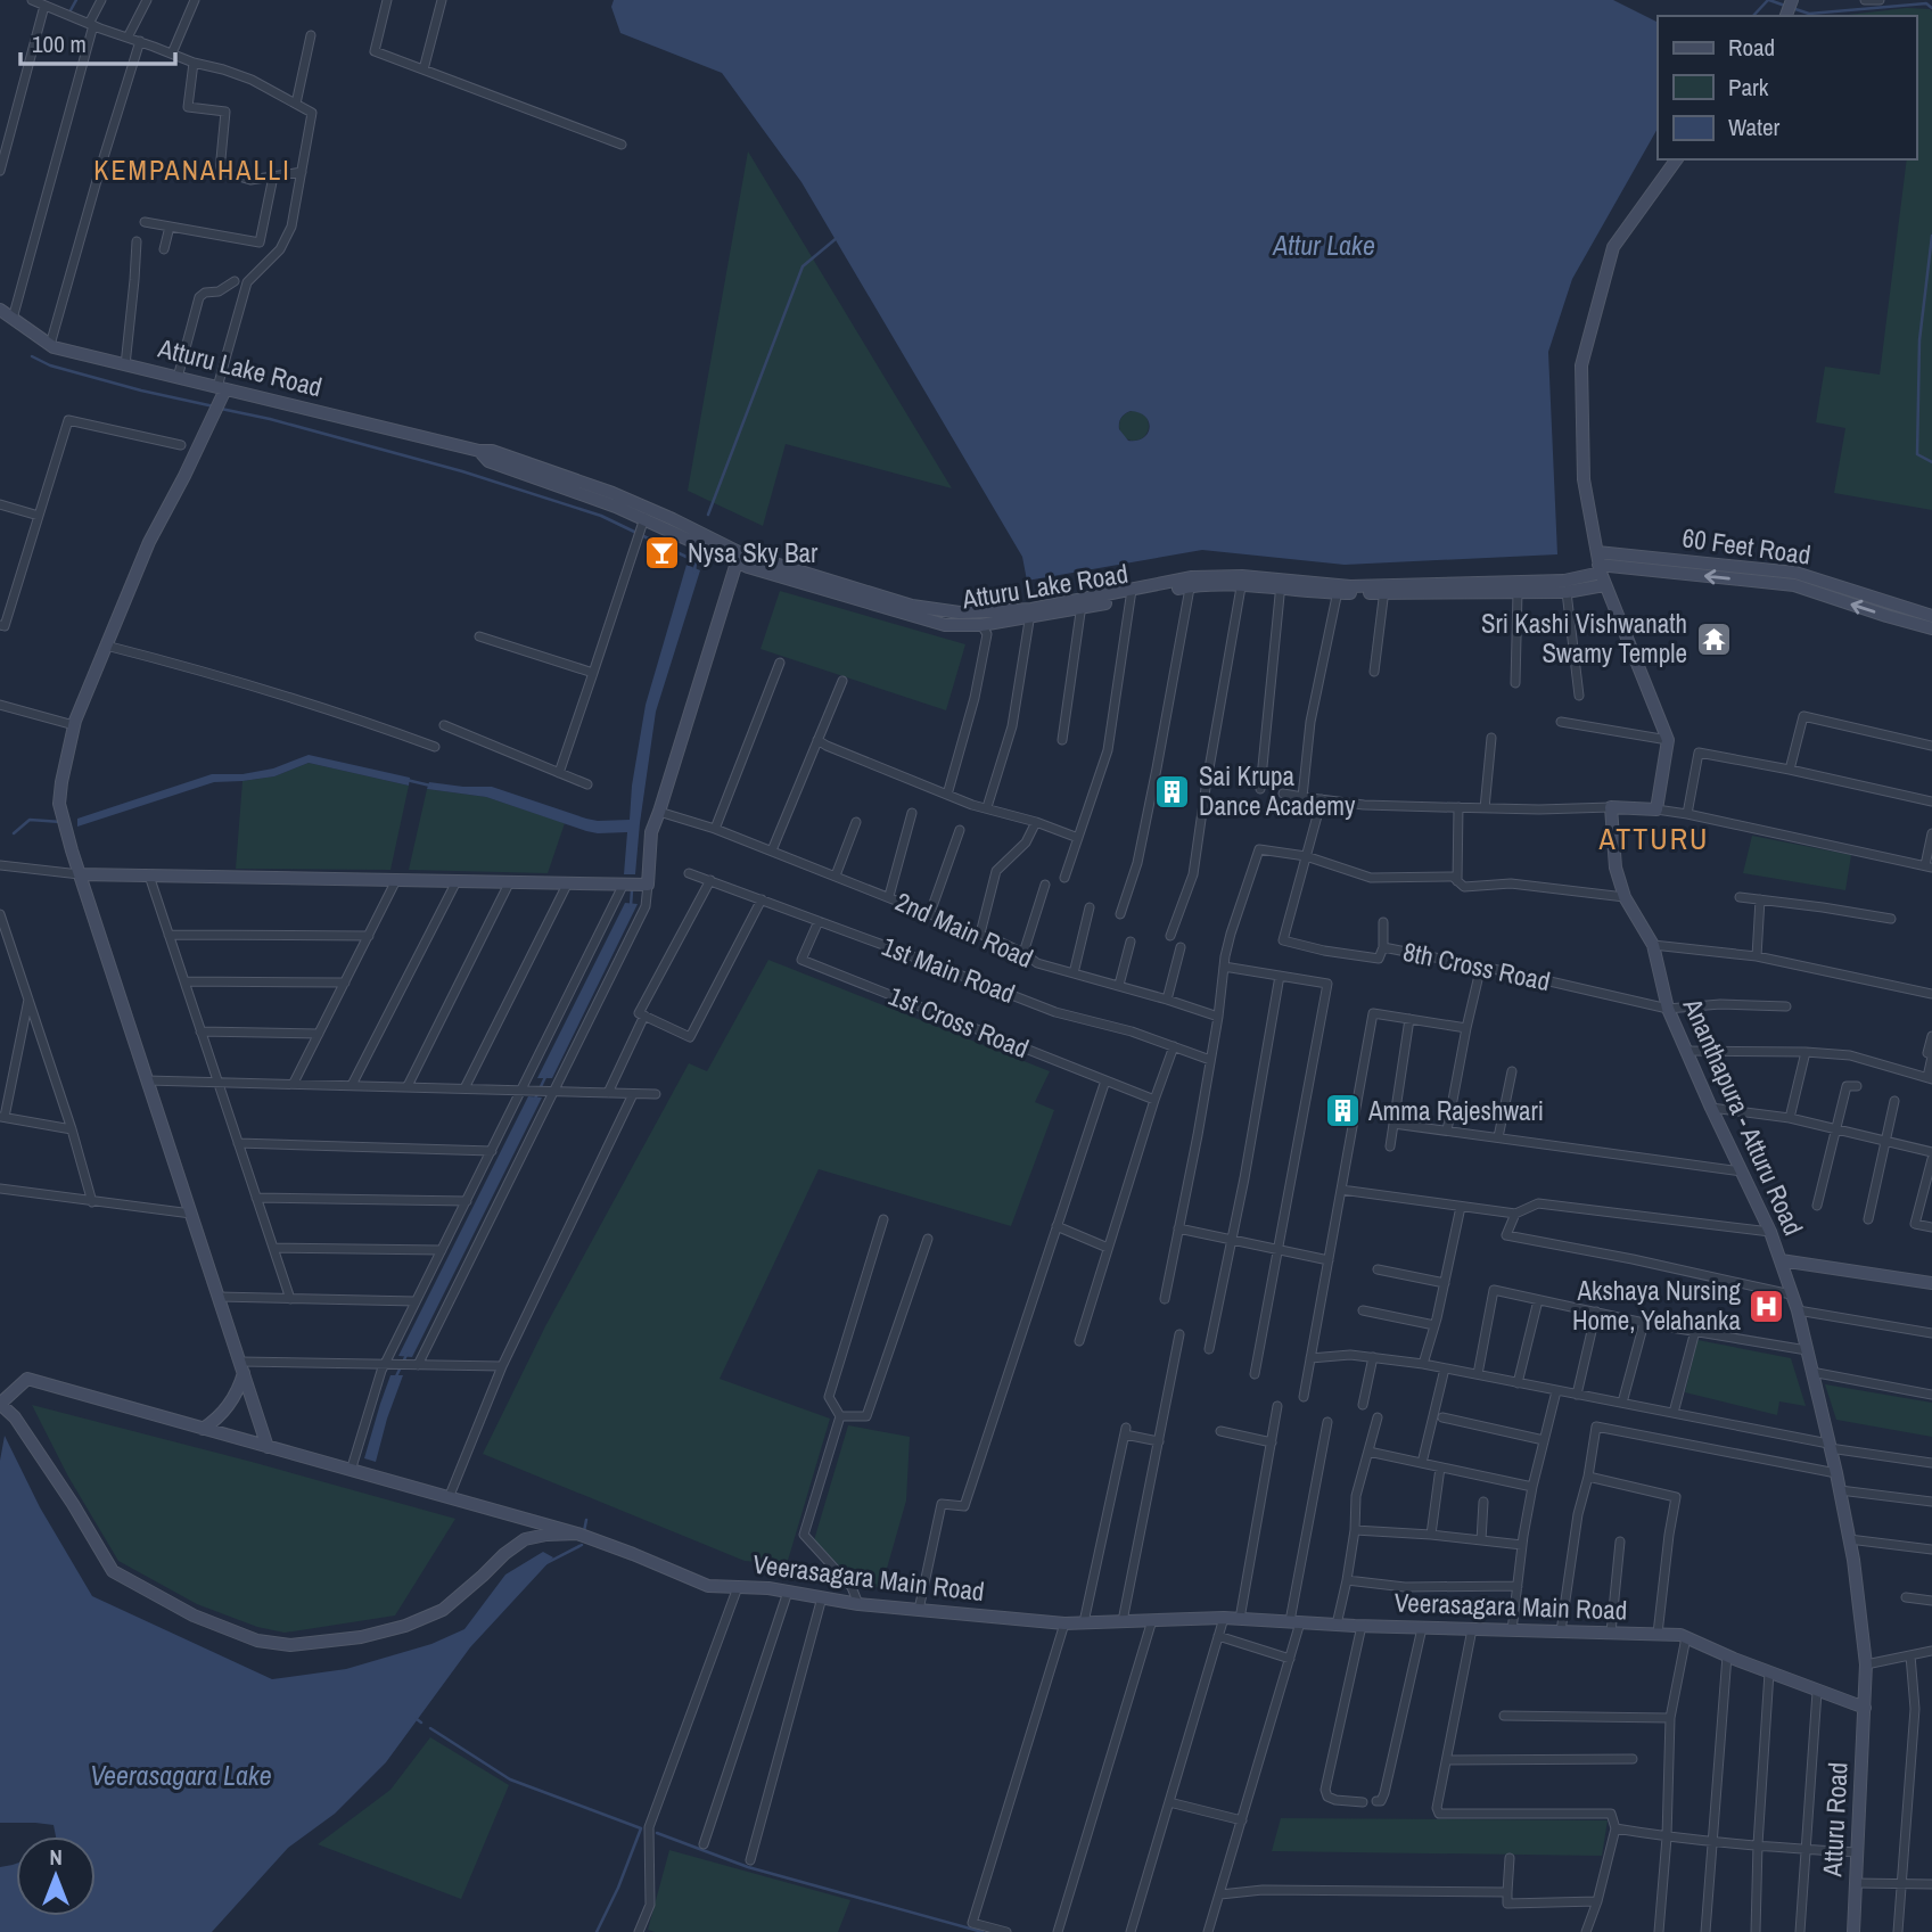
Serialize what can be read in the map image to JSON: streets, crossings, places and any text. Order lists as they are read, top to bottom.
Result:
{
  "streets": {
    "street": [
      "Atturu Lake Road",
      "60 Feet Road",
      "2nd Main Road",
      "8th Cross Road",
      "1st Main Road",
      "1st Cross Road",
      "Ananthapura - Atturu Road",
      "Veerasagara Main Road",
      "Atturu Road"
    ]
  },
  "crossings": [
    ["Atturu Lake Road", "60 Feet Road"],
    ["8th Cross Road", "Ananthapura - Atturu Road"],
    ["1st Main Road", "1st Cross Road"],
    ["Ananthapura - Atturu Road", "Veerasagara Main Road"],
    ["Ananthapura - Atturu Road", "Atturu Road"],
    ["Veerasagara Main Road", "Atturu Road"]
  ],
  "districts": ["KEMPANAHALLI", "ATTURU"],
  "water": ["Attur Lake", "Veerasagara Lake"],
  "places": {
    "bar": ["Nysa Sky Bar"],
    "temple": ["Sri Kashi Vishwanath Swamy Temple"],
    "building": ["Sai Krupa Dance Academy", "Amma Rajeshwari"],
    "hospital": ["Akshaya Nursing Home, Yelahanka"]
  },
  "legend": ["Road", "Park", "Water"],
  "scale_bar": "100 m",
  "north": "top"
}
